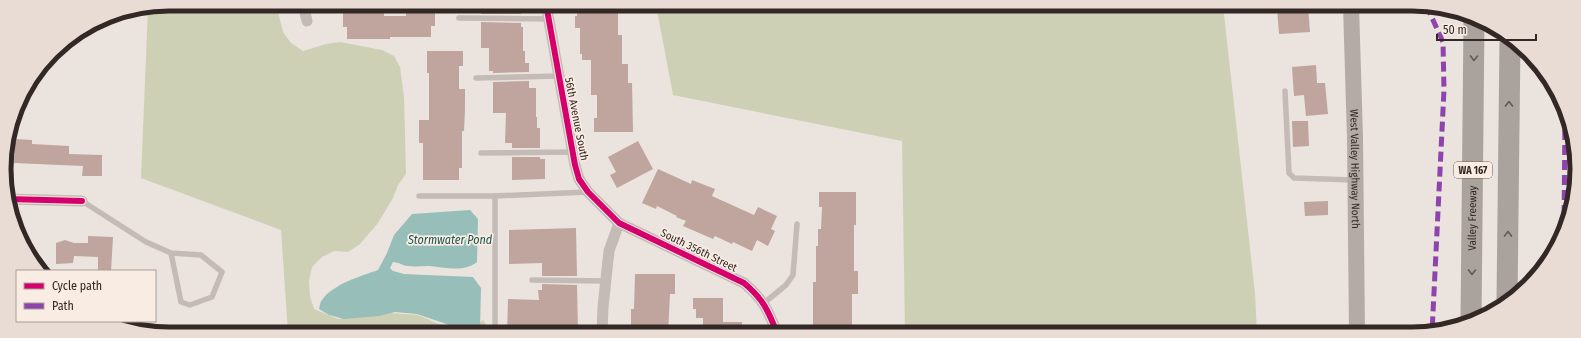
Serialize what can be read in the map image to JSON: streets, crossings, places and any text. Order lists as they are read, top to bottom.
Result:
{
  "streets": {
    "highway": ["WA 167", "Valley Freeway"],
    "main road": ["West Valley Highway North"],
    "street": ["56th Avenue South", "South 356th Street"]
  },
  "crossings": [
    ["56th Avenue South", "South 356th Street"]
  ],
  "water": ["Stormwater Pond"],
  "legend": ["Cycle path", "Path"],
  "scale_bar": "50 m"
}
